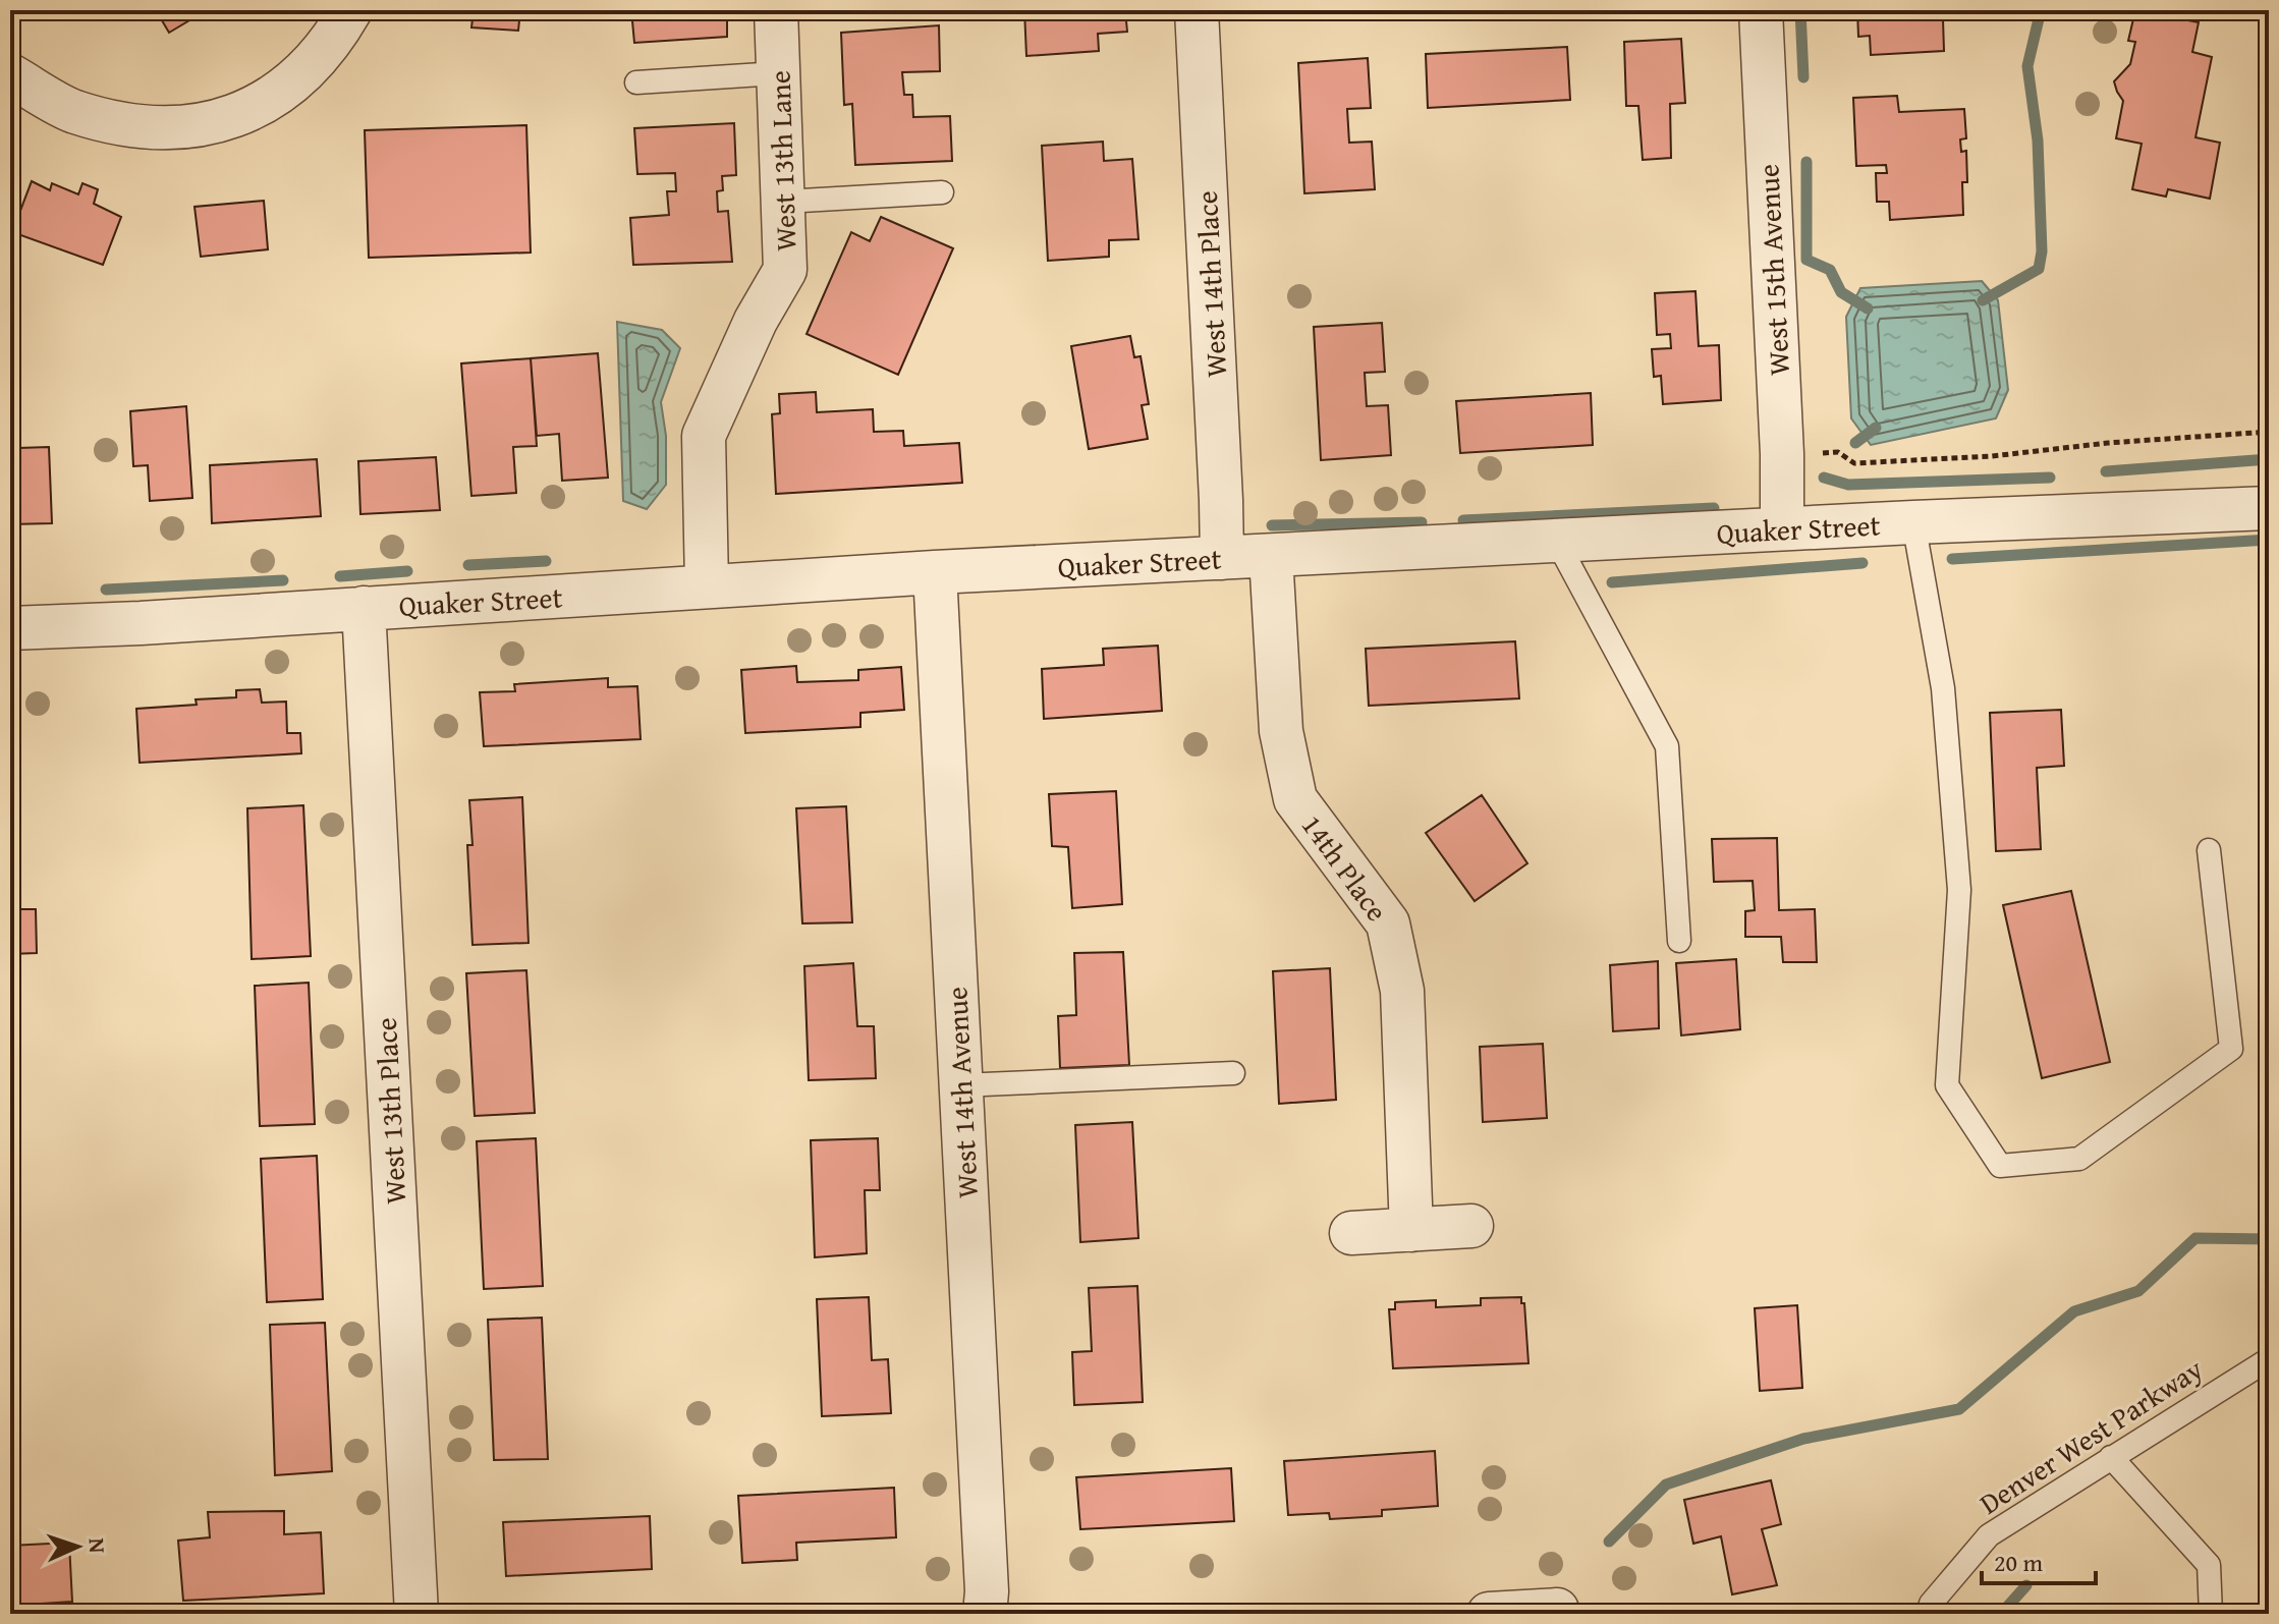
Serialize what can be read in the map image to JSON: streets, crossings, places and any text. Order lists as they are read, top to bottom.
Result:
{
  "streets": {
    "street": [
      "West 13th Lane",
      "West 15th Avenue",
      "West 14th Place",
      "Quaker Street",
      "14th Place",
      "West 14th Avenue",
      "West 13th Place"
    ],
    "lane": ["Denver West Parkway"]
  },
  "crossings": [
    ["West 13th Lane", "Quaker Street"],
    ["West 15th Avenue", "Quaker Street"],
    ["West 14th Place", "Quaker Street"],
    ["Quaker Street", "14th Place"],
    ["Quaker Street", "West 14th Avenue"],
    ["Quaker Street", "West 13th Place"]
  ],
  "scale_bar": "20 m",
  "north": "right"
}
